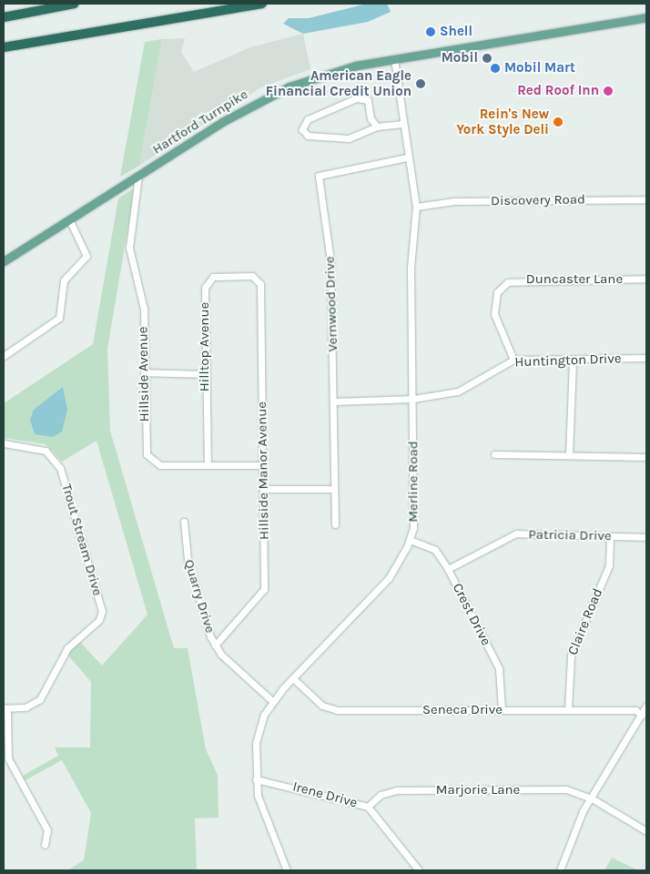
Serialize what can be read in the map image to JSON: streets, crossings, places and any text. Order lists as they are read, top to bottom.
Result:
{
  "streets": {
    "main road": ["Hartford Turnpike"],
    "street": [
      "Discovery Road",
      "Duncaster Lane",
      "Vernwood Drive",
      "Hilltop Avenue",
      "Huntington Drive",
      "Hillside Avenue",
      "Hillside Manor Avenue",
      "Merline Road",
      "Patricia Drive",
      "Trout Stream Drive",
      "Quarry Drive",
      "Crest Drive",
      "Claire Road",
      "Seneca Drive",
      "Marjorie Lane",
      "Irene Drive"
    ]
  },
  "crossings": [
    ["Hartford Turnpike", "Hillside Avenue"],
    ["Hartford Turnpike", "Merline Road"],
    ["Discovery Road", "Merline Road"],
    ["Duncaster Lane", "Huntington Drive"],
    ["Vernwood Drive", "Huntington Drive"],
    ["Vernwood Drive", "Merline Road"],
    ["Hilltop Avenue", "Hillside Avenue"],
    ["Hilltop Avenue", "Hillside Manor Avenue"],
    ["Huntington Drive", "Merline Road"],
    ["Hillside Avenue", "Hillside Manor Avenue"],
    ["Hillside Manor Avenue", "Quarry Drive"],
    ["Merline Road", "Quarry Drive"],
    ["Merline Road", "Crest Drive"],
    ["Merline Road", "Seneca Drive"],
    ["Merline Road", "Irene Drive"],
    ["Patricia Drive", "Crest Drive"],
    ["Patricia Drive", "Claire Road"],
    ["Crest Drive", "Seneca Drive"],
    ["Claire Road", "Seneca Drive"],
    ["Marjorie Lane", "Irene Drive"]
  ],
  "places": [
    "Shell",
    "Mobil",
    "Mobil Mart",
    "American Eagle Financial Credit Union",
    "Red Roof Inn",
    "Rein's New York Style Deli"
  ]
}
